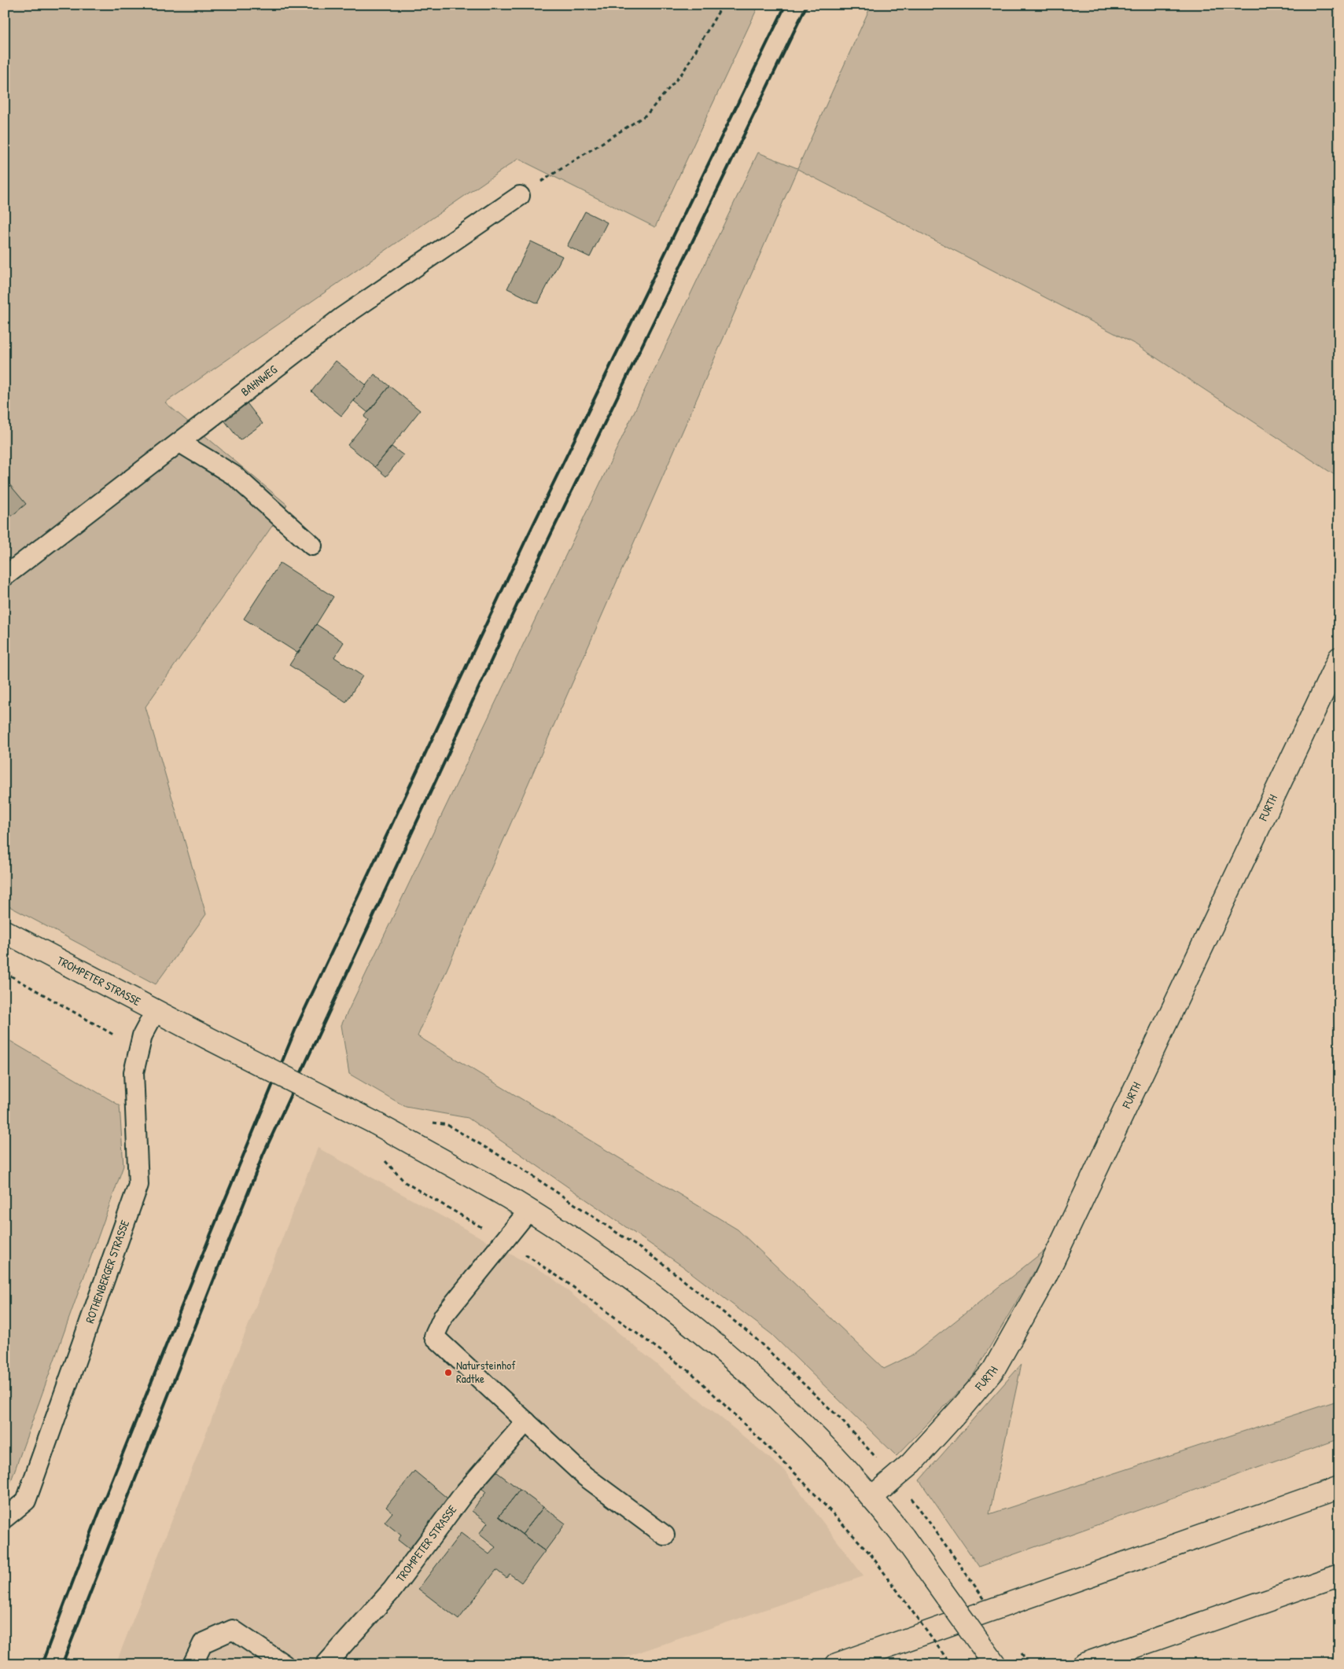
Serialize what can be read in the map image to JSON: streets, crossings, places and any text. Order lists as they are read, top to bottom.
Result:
{
  "streets": {
    "main road": ["FURTH", "TROMPETER STRASSE"],
    "lane": ["BAHNWEG", "ROTHENBERGER STRASSE"]
  },
  "crossings": [
    ["FURTH", "TROMPETER STRASSE"],
    ["TROMPETER STRASSE", "ROTHENBERGER STRASSE"]
  ],
  "places": ["Natursteinhof Radtke"]
}
